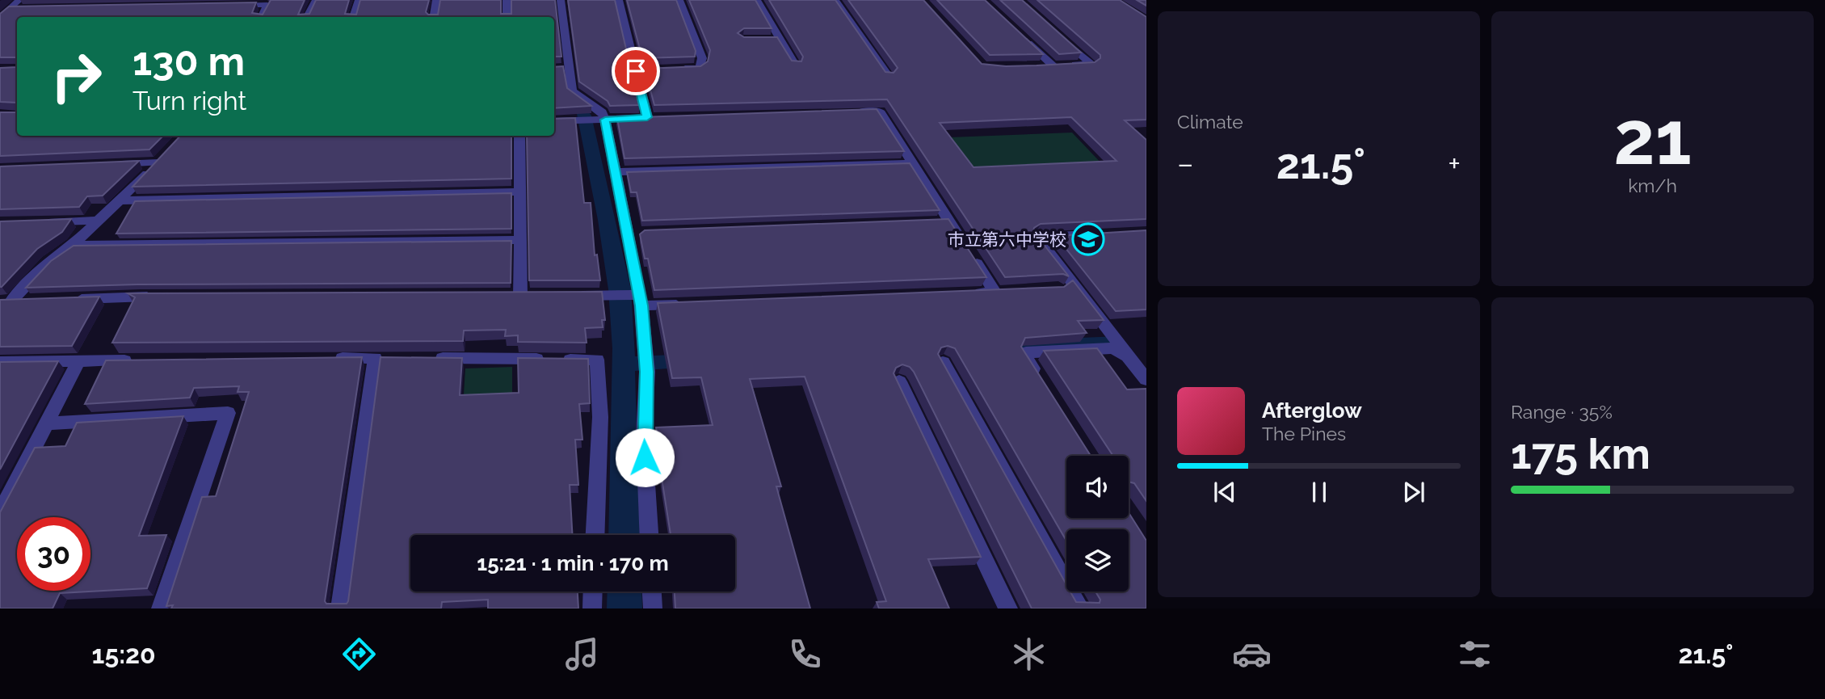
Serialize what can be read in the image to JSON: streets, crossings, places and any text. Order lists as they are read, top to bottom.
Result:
{
  "places": {
    "school or university": ["市立第六中学校"]
  },
  "page": {
    "tile": [
      "Climate",
      ["21", "km/h"],
      ["Range · 35%", "175 km"]
    ],
    "turn": ["130 m", "Turn right"],
    "heat": ["−", "21.5°", "+"],
    "song": ["Afterglow", "The Pines"],
    "limit": "30",
    "trip": "15:21 · 1 min · 170 m",
    "tabs": ["15:20", "21.5°"]
  }
}
